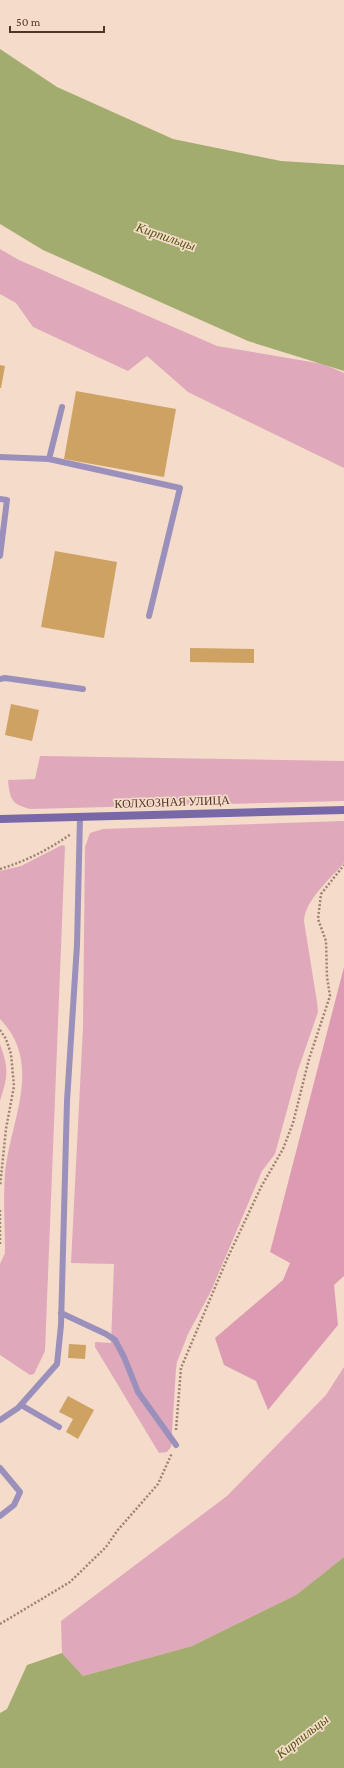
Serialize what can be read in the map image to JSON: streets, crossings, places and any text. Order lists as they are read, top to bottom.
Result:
{
  "streets": {
    "main road": ["КОЛХОЗНАЯ УЛИЦА"]
  },
  "water": ["Кирпильцы"],
  "scale_bar": "50 m"
}
